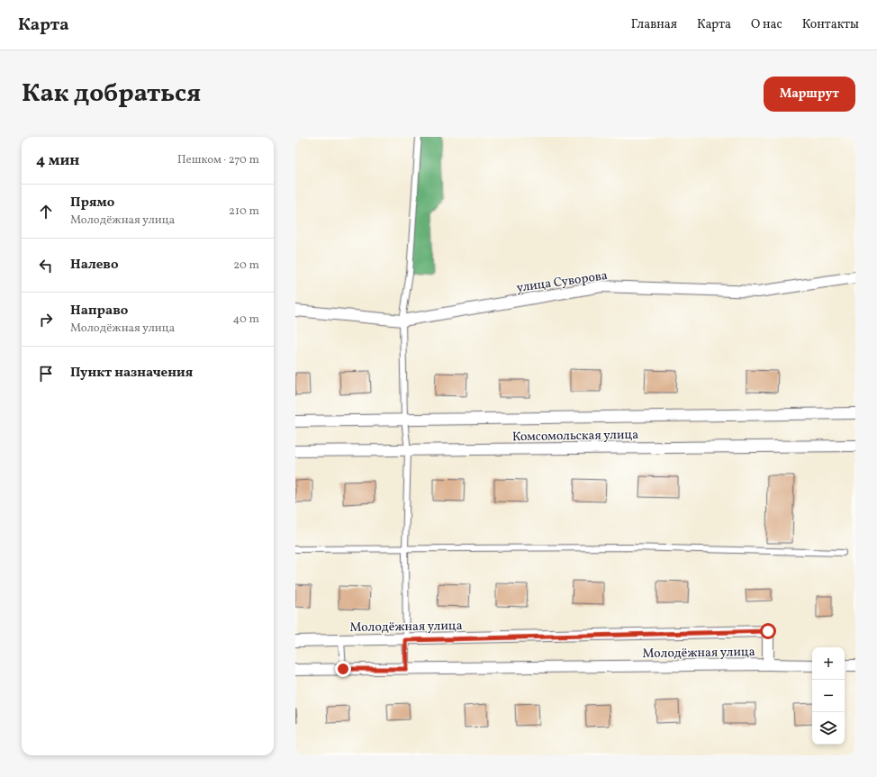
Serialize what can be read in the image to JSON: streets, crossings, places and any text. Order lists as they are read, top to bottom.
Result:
{
  "streets": {
    "street": ["улица Суворова", "Комсомольская улица", "Молодёжная улица"]
  },
  "page": {
    "header": "Карта",
    "nav": [
      "Главная",
      "Карта",
      "О нас",
      "Контакты"
    ],
    "title": "Как добраться",
    "buttons": "Маршрут",
    "heading": ["4 мин", "Пешком · 270 m"],
    "list": [
      ["Прямо", "Молодёжная улица", "210 m"],
      ["Налево", "20 m"],
      ["Направо", "Молодёжная улица", "40 m"],
      "Пункт назначения"
    ],
    "map_buttons": ["+", "−"]
  }
}
